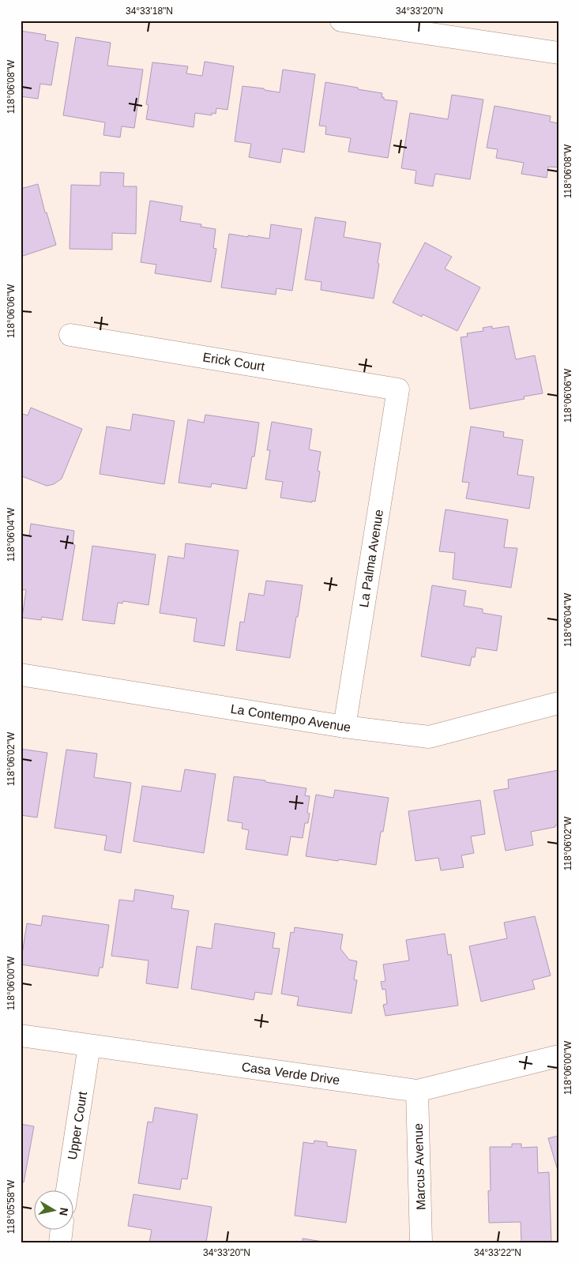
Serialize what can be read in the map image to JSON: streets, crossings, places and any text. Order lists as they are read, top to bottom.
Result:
{
  "streets": {
    "street": [
      "Erick Court",
      "La Palma Avenue",
      "La Contempo Avenue",
      "Casa Verde Drive",
      "Upper Court",
      "Marcus Avenue"
    ]
  },
  "crossings": [
    ["Erick Court", "La Palma Avenue"],
    ["La Palma Avenue", "La Contempo Avenue"],
    ["Casa Verde Drive", "Upper Court"],
    ["Casa Verde Drive", "Marcus Avenue"]
  ],
  "north": "right",
  "coordinates": [
    "34°33'18\"N",
    "34°33'20\"N",
    "118°06'08\"W",
    "118°06'06\"W",
    "118°06'04\"W",
    "118°06'02\"W",
    "118°06'00\"W",
    "118°05'58\"W",
    "34°33'22\"N"
  ]
}
